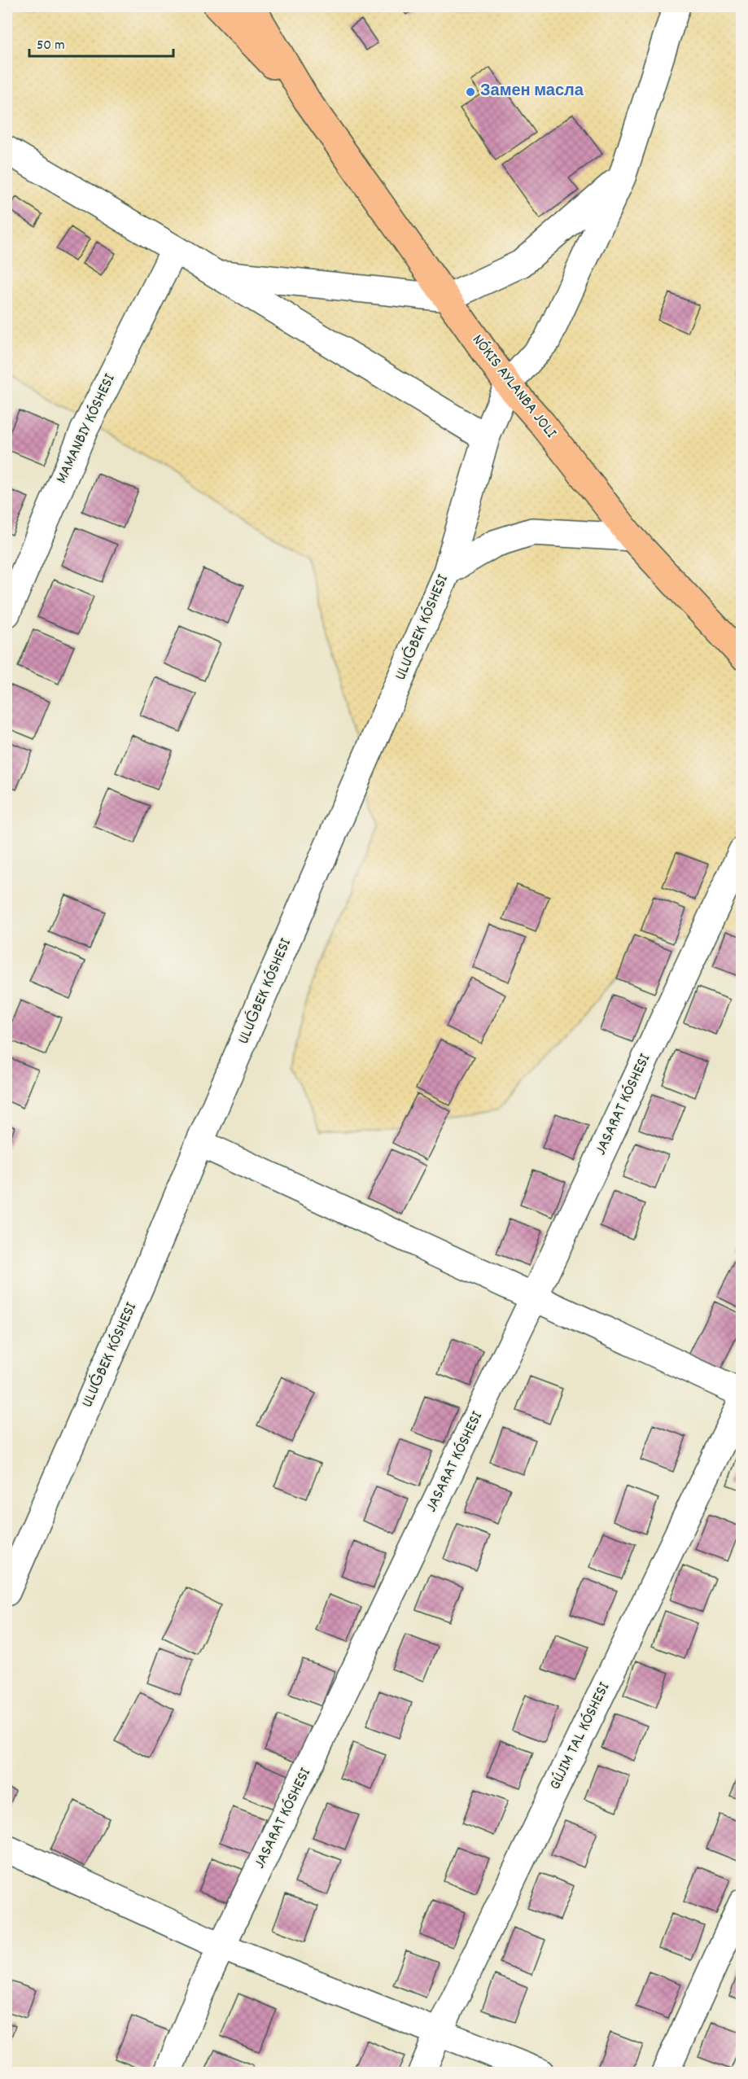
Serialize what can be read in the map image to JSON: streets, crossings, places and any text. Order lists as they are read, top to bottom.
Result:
{
  "streets": {
    "street": [
      "MAMANBIY KÓSHESI",
      "ULUǴBEK KÓSHESI",
      "JASARAT KÓSHESI",
      "GÚJIM TAL KÓSHESI"
    ]
  },
  "places": ["Замен масла"],
  "scale_bar": "50 m"
}
